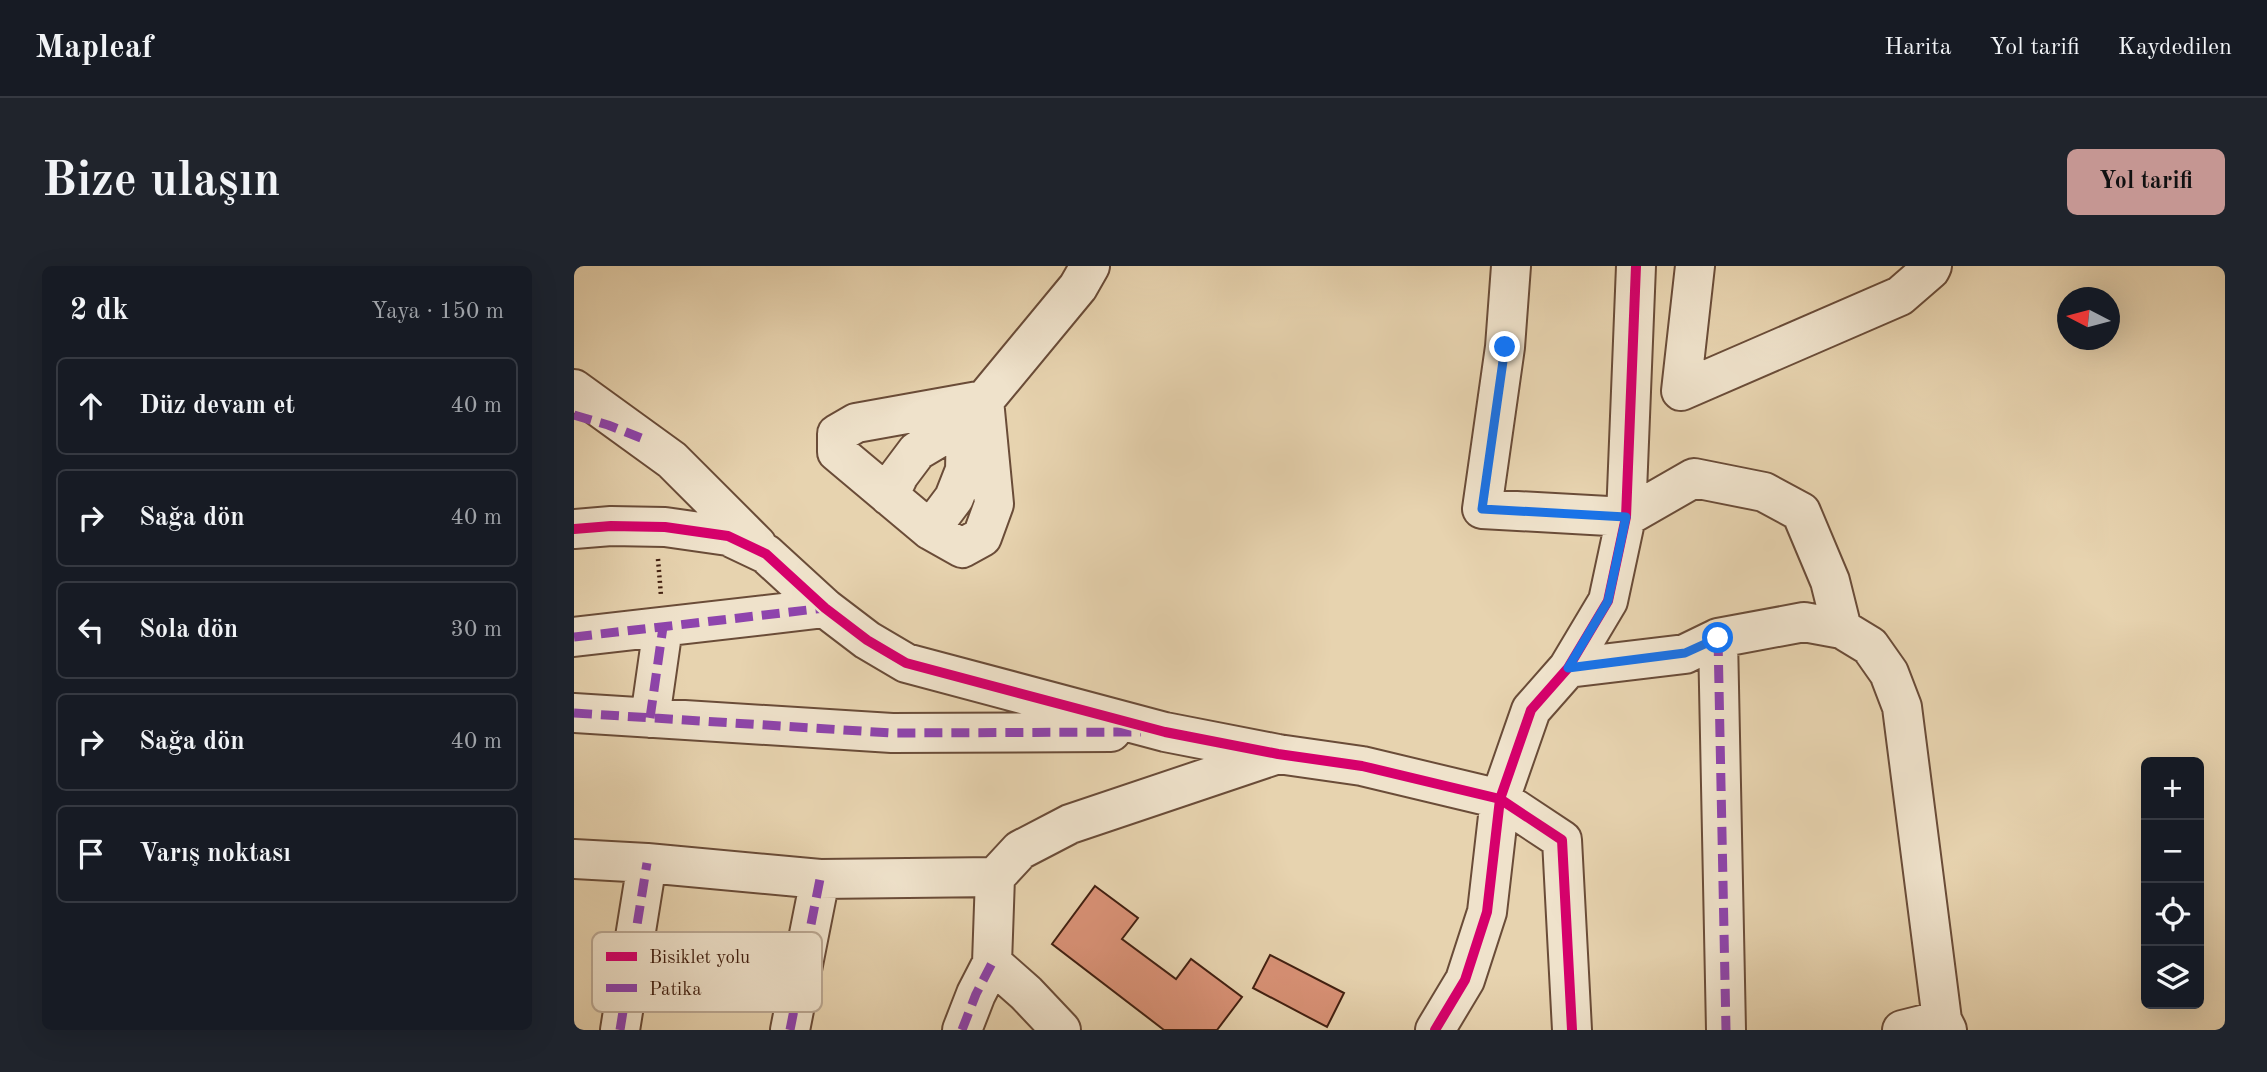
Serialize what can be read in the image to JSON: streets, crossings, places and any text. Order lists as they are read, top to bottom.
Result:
{
  "legend": ["Bisiklet yolu", "Patika"],
  "north": "left",
  "page": {
    "header": "Mapleaf",
    "nav": ["Harita", "Yol tarifi", "Kaydedilen"],
    "buttons": "Yol tarifi",
    "title": "Bize ulaşın",
    "heading": ["2 dk", "Yaya · 150 m"],
    "list": [
      ["Düz devam et", "40 m"],
      ["Sağa dön", "40 m"],
      ["Sola dön", "30 m"],
      ["Sağa dön", "40 m"],
      "Varış noktası"
    ],
    "map_buttons": ["+", "−"]
  }
}
